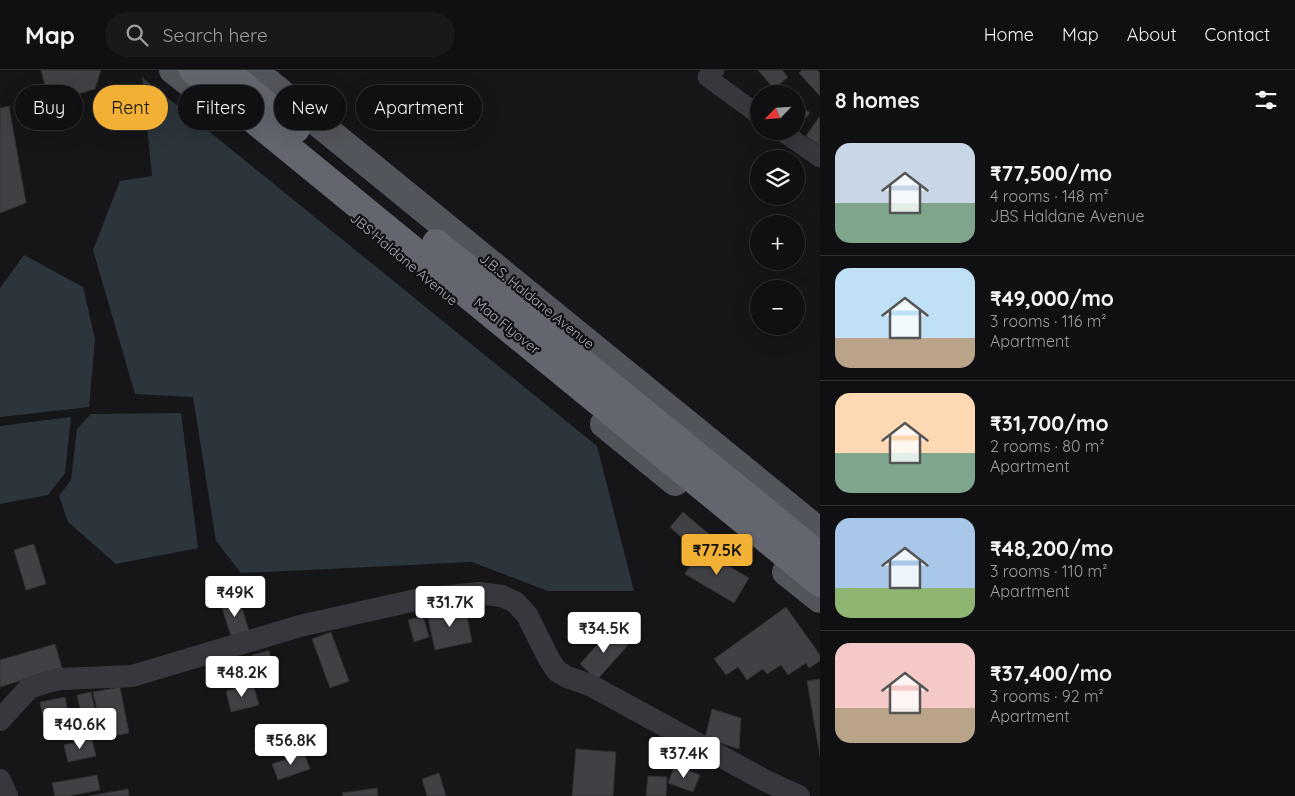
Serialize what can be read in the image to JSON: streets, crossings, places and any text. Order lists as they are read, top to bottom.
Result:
{
  "streets": {
    "highway": ["Maa Flyover"],
    "main road": ["JBS Haldane Avenue", "J.B.S. Haldane Avenue"]
  },
  "north": "bottom left",
  "page": {
    "header": "Map",
    "search": "Search here",
    "nav": [
      "Home",
      "Map",
      "About",
      "Contact"
    ],
    "heading": "8 homes",
    "map_buttons": ["+", "−"],
    "chip": [
      "Buy",
      "Rent",
      "Filters",
      "New",
      "Apartment"
    ],
    "list": [
      {
        "name": "₹77,500/mo",
        "note": "4 rooms · 148 m² · JBS Haldane Avenue"
      },
      {
        "name": "₹49,000/mo",
        "note": "3 rooms · 116 m² · Apartment"
      },
      {
        "name": "₹31,700/mo",
        "note": "2 rooms · 80 m² · Apartment"
      },
      {
        "name": "₹48,200/mo",
        "note": "3 rooms · 110 m² · Apartment"
      },
      {
        "name": "₹37,400/mo",
        "note": "3 rooms · 92 m² · Apartment"
      }
    ],
    "price": [
      "₹77.5K",
      "₹49K",
      "₹31.7K",
      "₹34.5K",
      "₹48.2K",
      "₹40.6K",
      "₹56.8K",
      "₹37.4K"
    ]
  }
}
